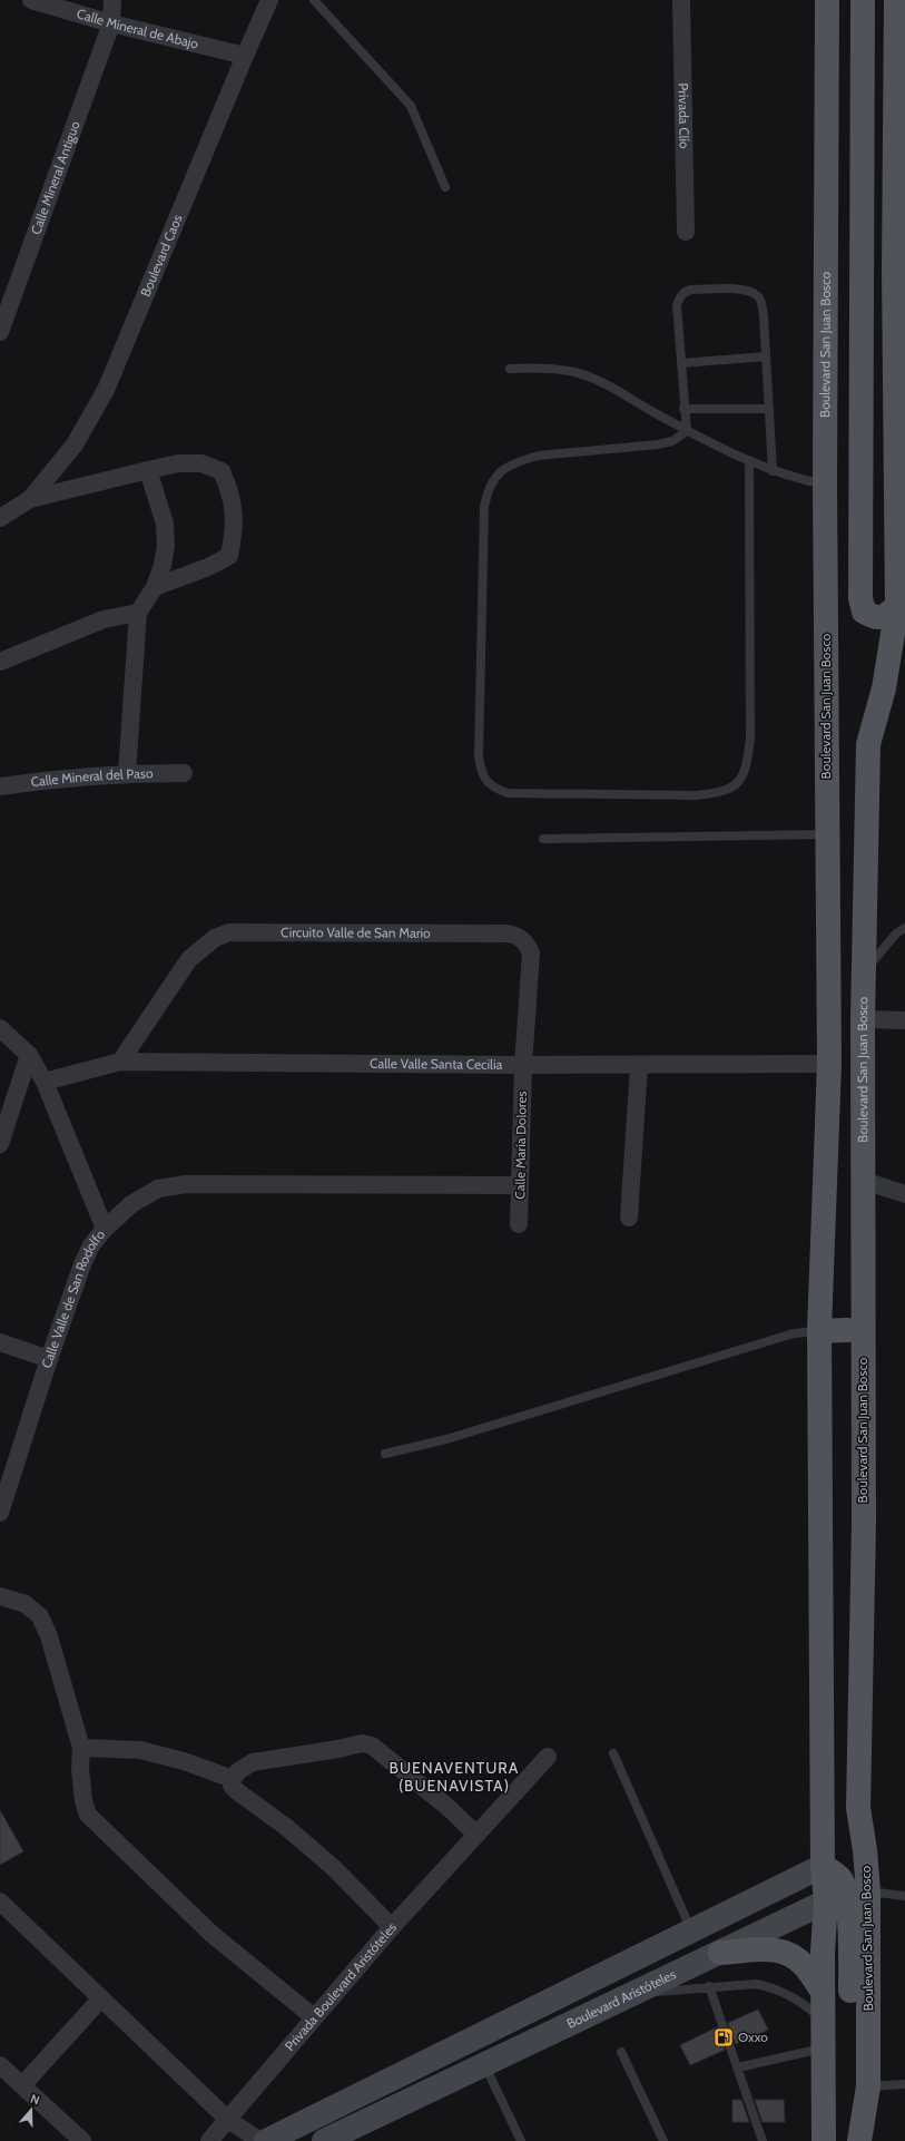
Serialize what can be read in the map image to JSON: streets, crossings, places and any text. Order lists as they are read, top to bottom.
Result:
{
  "streets": {
    "main road": ["Boulevard San Juan Bosco", "Boulevard Aristóteles"],
    "street": [
      "Calle Mineral de Abajo",
      "Privada Clío",
      "Calle Mineral Antiguo",
      "Boulevard Caos",
      "Calle Mineral del Paso",
      "Circuito Valle de San Mario",
      "Calle Valle Santa Cecilia",
      "Calle María Dolores",
      "Calle Valle de San Rodolfo",
      "Privada Boulevard Aristóteles"
    ]
  },
  "crossings": [
    ["Calle Mineral de Abajo", "Calle Mineral Antiguo"],
    ["Calle Mineral de Abajo", "Boulevard Caos"],
    ["Boulevard San Juan Bosco", "Calle Valle Santa Cecilia"],
    ["Boulevard San Juan Bosco", "Boulevard Aristóteles"],
    ["Circuito Valle de San Mario", "Calle Valle Santa Cecilia"],
    ["Circuito Valle de San Mario", "Calle María Dolores"],
    ["Calle Valle Santa Cecilia", "Calle María Dolores"],
    ["Calle Valle Santa Cecilia", "Calle Valle de San Rodolfo"]
  ],
  "districts": ["BUENAVENTURA (BUENAVISTA)"],
  "places": {
    "fuel station": ["Oxxo"]
  },
  "north": "top"
}
